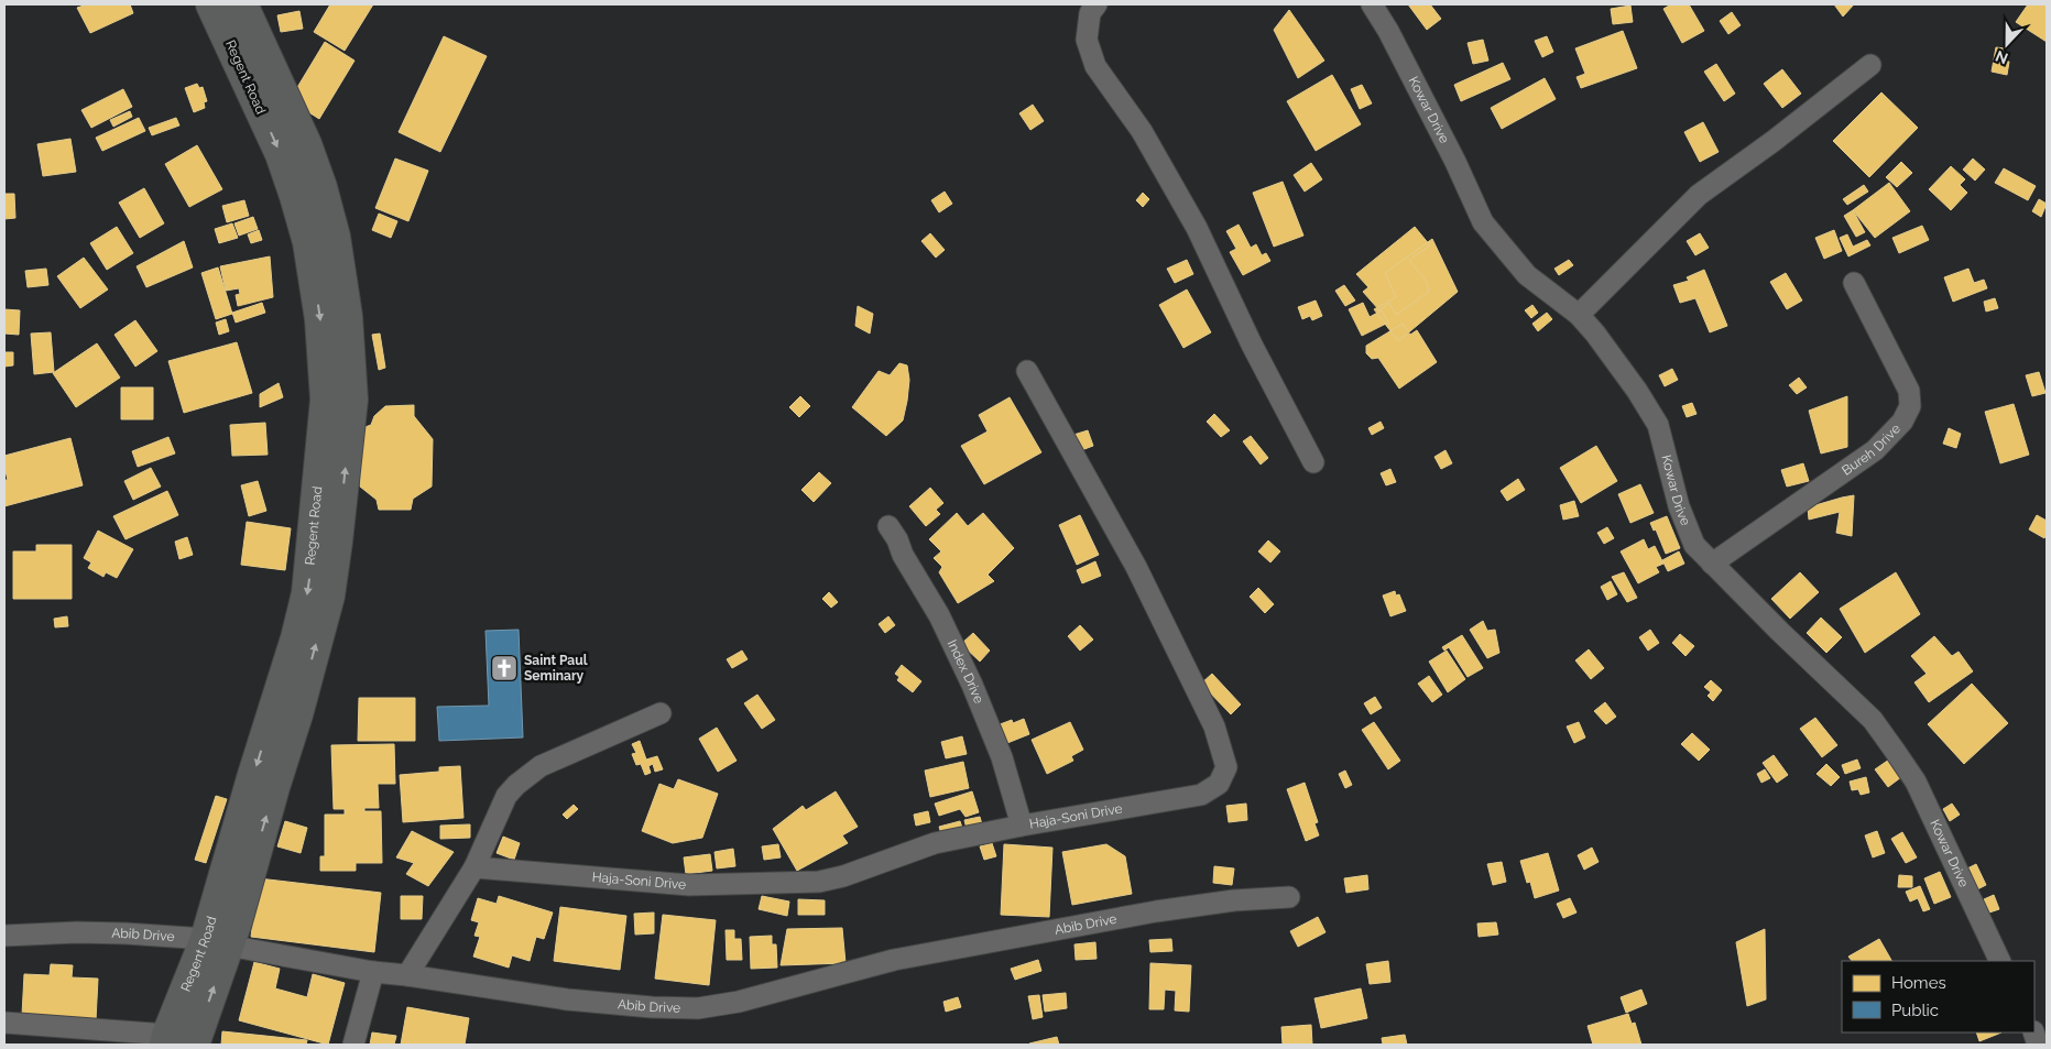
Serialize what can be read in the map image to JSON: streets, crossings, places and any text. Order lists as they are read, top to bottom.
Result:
{
  "streets": {
    "main road": ["Regent Road"],
    "street": [
      "Kowar Drive",
      "Bureh Drive",
      "Index Drive",
      "Haja-Soni Drive",
      "Abib Drive"
    ]
  },
  "crossings": [
    ["Regent Road", "Abib Drive"],
    ["Kowar Drive", "Bureh Drive"],
    ["Index Drive", "Haja-Soni Drive"]
  ],
  "places": {
    "church": ["Saint Paul Seminary"]
  },
  "legend": ["Homes", "Public"],
  "north": "bottom"
}
